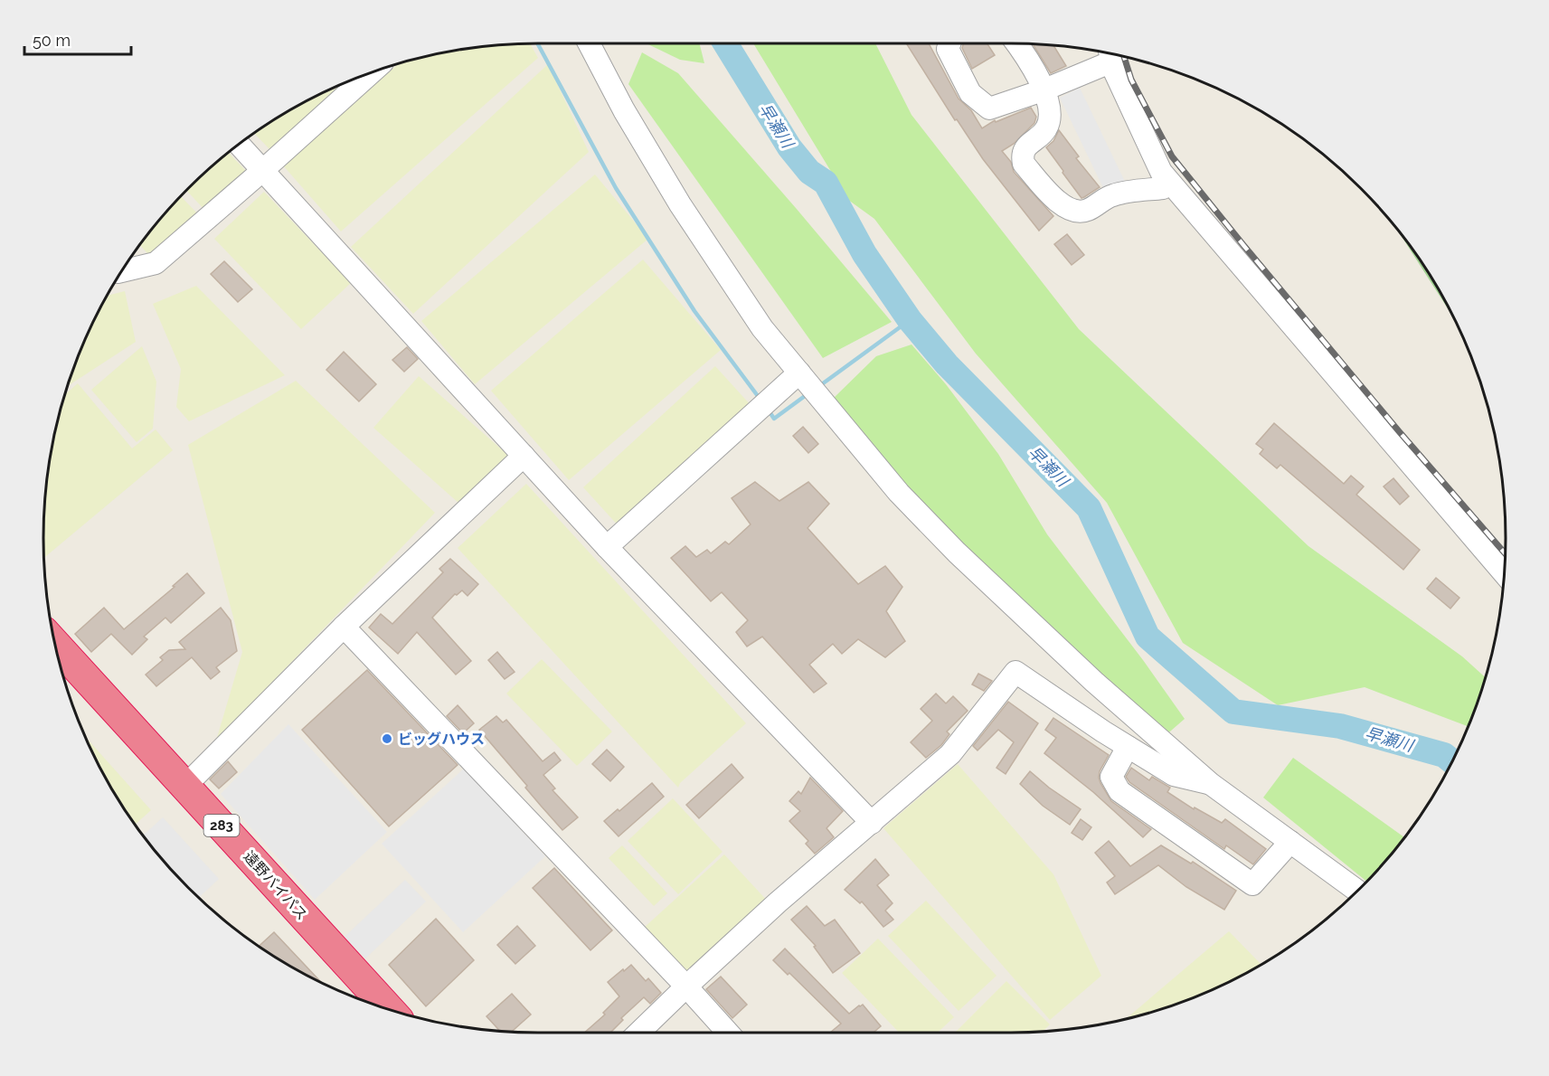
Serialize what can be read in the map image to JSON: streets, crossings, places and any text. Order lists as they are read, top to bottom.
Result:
{
  "streets": {
    "highway": ["283", "遠野バイパス"]
  },
  "water": ["早瀬川"],
  "places": ["ビッグハウス"],
  "scale_bar": "50 m"
}
